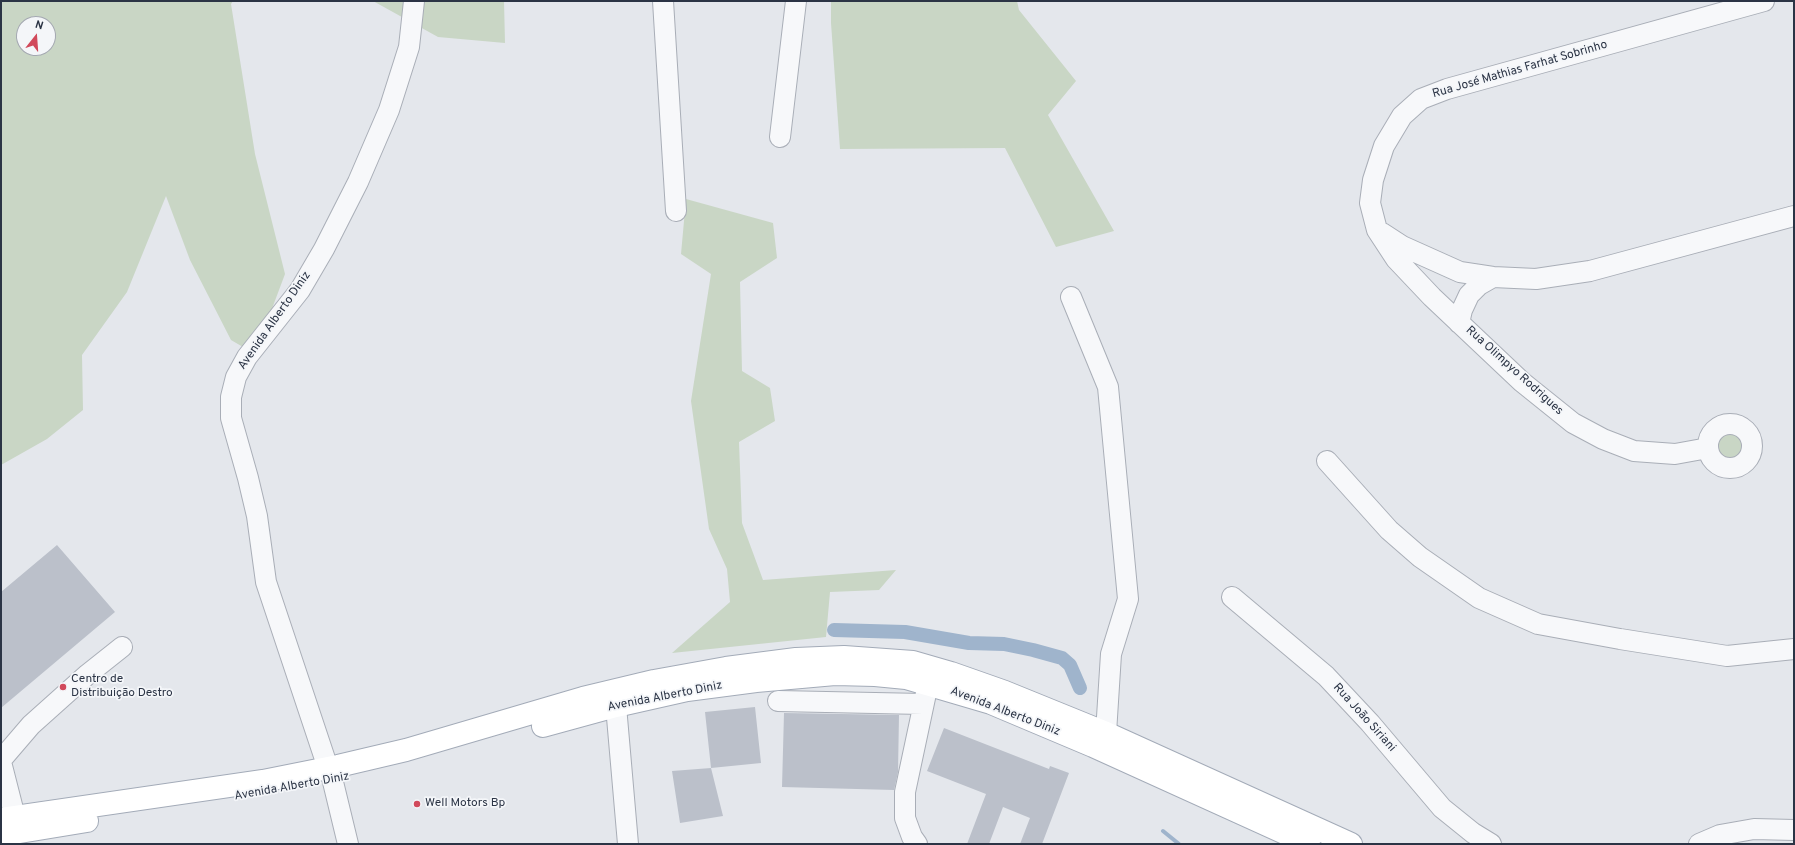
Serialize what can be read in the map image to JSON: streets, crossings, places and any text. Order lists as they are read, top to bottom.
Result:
{
  "streets": {
    "main road": ["Avenida Alberto Diniz"],
    "street": ["Rua José Mathias Farhat Sobrinho", "Rua Olimpyo Rodrigues", "Rua João Siriani"]
  },
  "crossings": [
    ["Rua José Mathias Farhat Sobrinho", "Rua Olimpyo Rodrigues"]
  ],
  "places": ["Centro de Distribuição Destro", "Well Motors Bp"],
  "north": "top"
}
